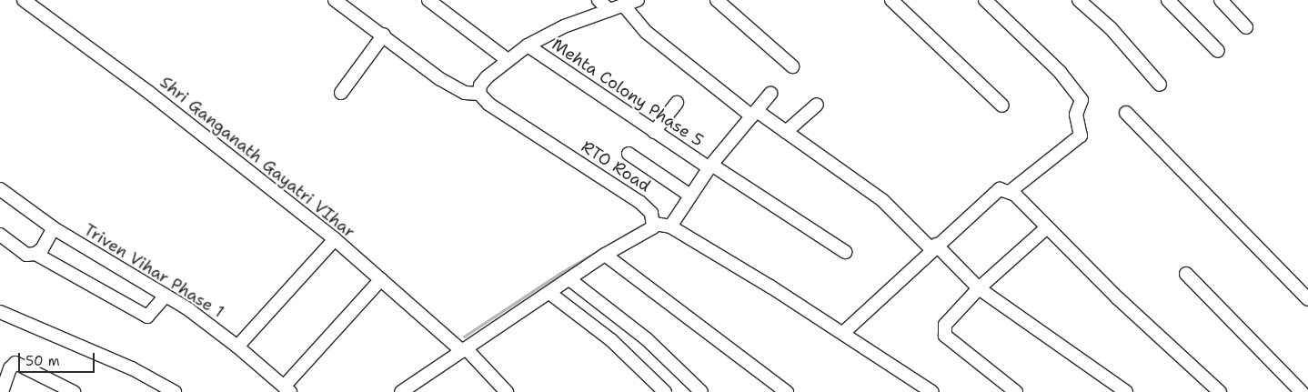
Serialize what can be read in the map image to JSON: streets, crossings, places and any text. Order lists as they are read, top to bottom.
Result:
{
  "streets": {
    "street": [
      "Mehta Colony Phase 5",
      "Shri Ganganath Gayatri VIhar",
      "RTO Road",
      "Triven Vihar Phase 1"
    ]
  },
  "scale_bar": "50 m"
}
